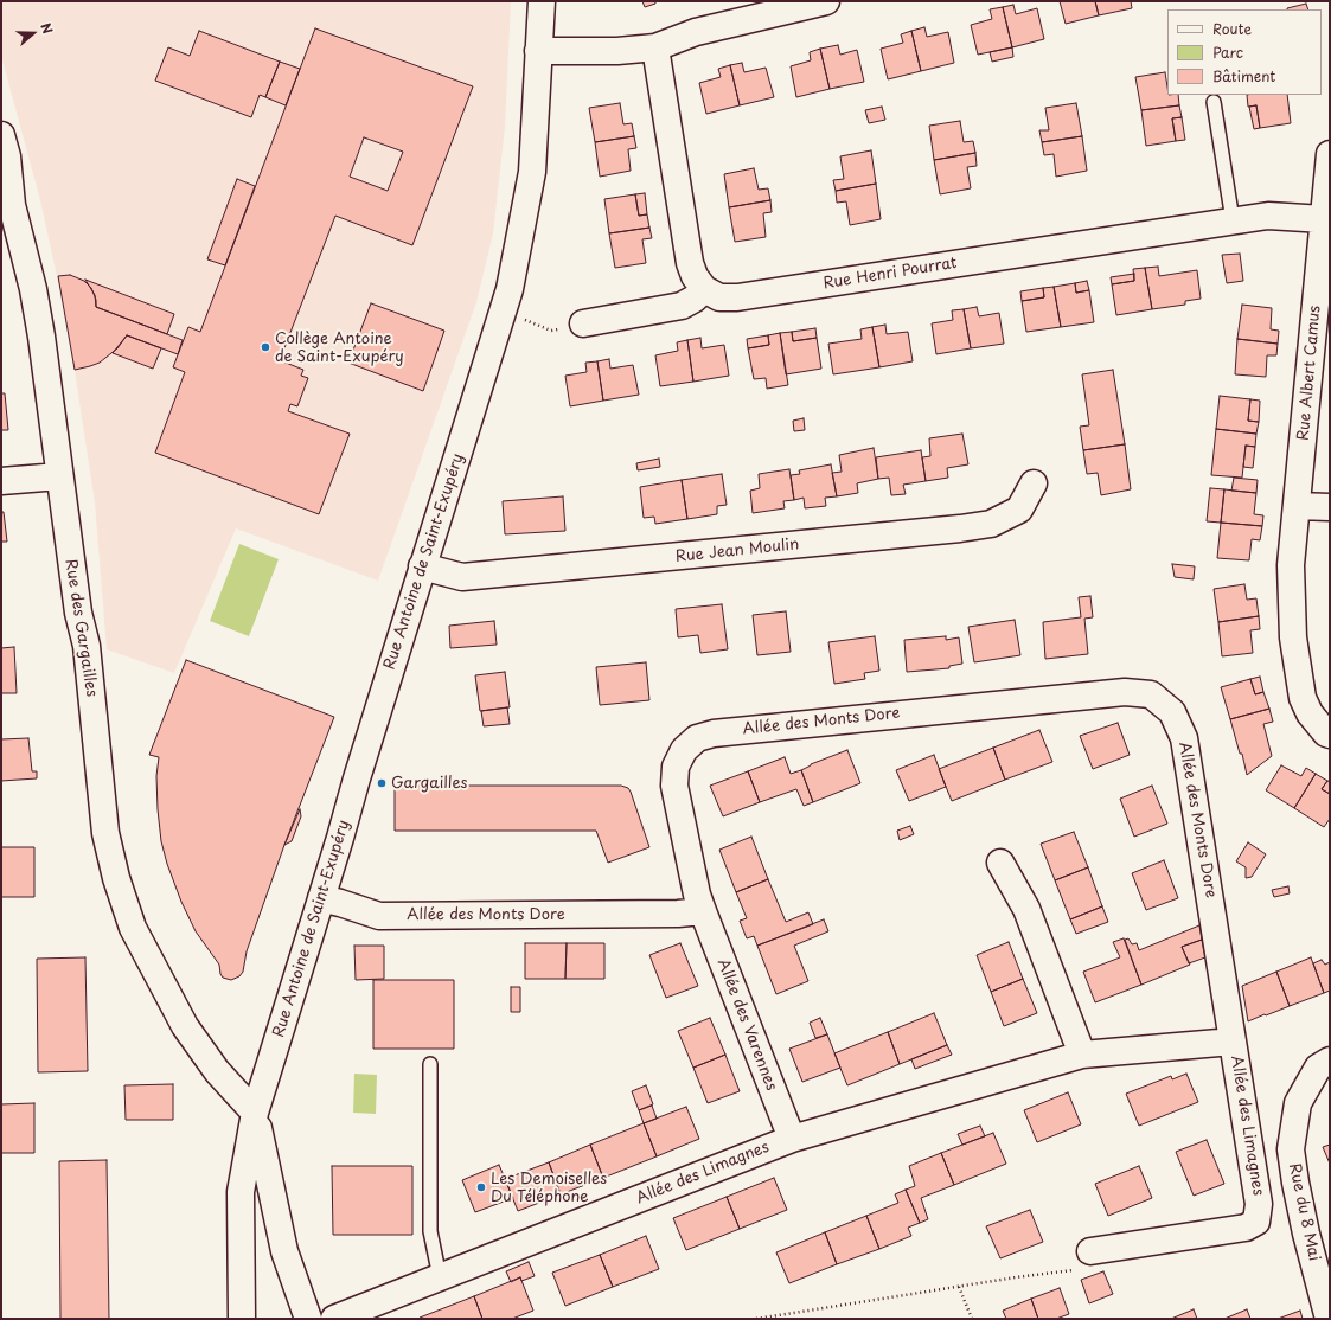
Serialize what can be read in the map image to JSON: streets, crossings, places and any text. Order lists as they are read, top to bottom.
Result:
{
  "streets": {
    "street": [
      "Rue Henri Pourrat",
      "Rue Albert Camus",
      "Rue Jean Moulin",
      "Rue Antoine de Saint-Exupéry",
      "Rue des Gargailles",
      "Allée des Monts Dore",
      "Allée des Varennes",
      "Allée des Limagnes",
      "Rue du 8 Mai"
    ]
  },
  "crossings": [
    ["Rue Henri Pourrat", "Rue Albert Camus"],
    ["Rue Jean Moulin", "Rue Antoine de Saint-Exupéry"],
    ["Rue Antoine de Saint-Exupéry", "Rue des Gargailles"],
    ["Rue Antoine de Saint-Exupéry", "Allée des Monts Dore"],
    ["Allée des Monts Dore", "Allée des Varennes"],
    ["Allée des Monts Dore", "Allée des Limagnes"],
    ["Allée des Varennes", "Allée des Limagnes"]
  ],
  "places": ["Collège Antoine de Saint-Exupéry", "Gargailles", "Les Demoiselles Du Téléphone"],
  "legend": ["Route", "Parc", "Bâtiment"],
  "north": "right"
}
